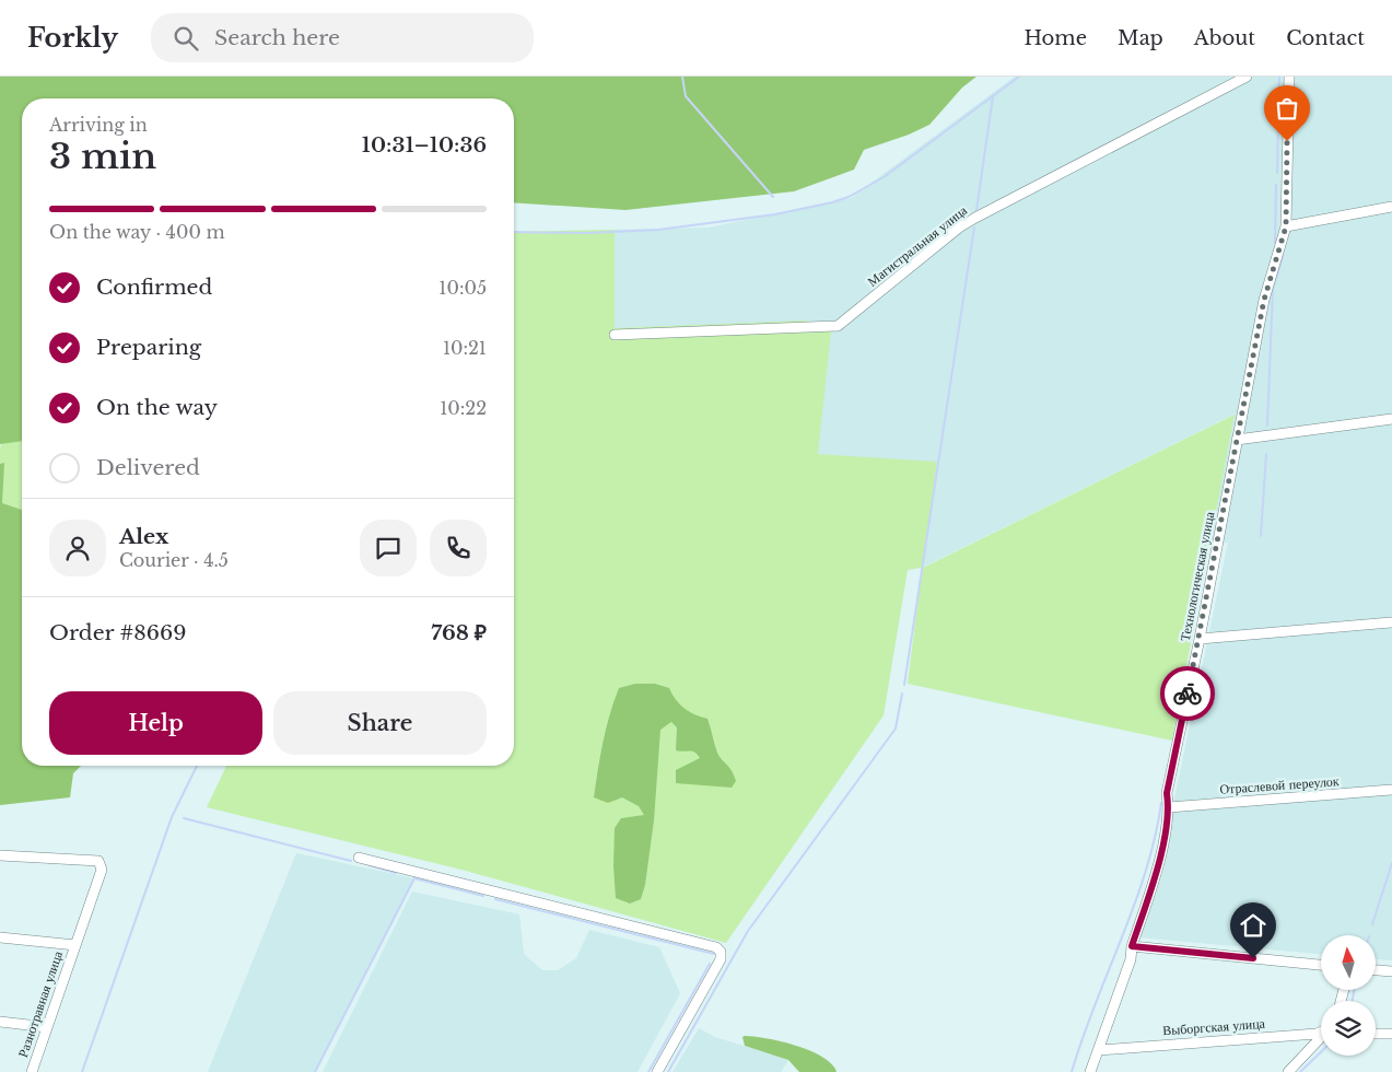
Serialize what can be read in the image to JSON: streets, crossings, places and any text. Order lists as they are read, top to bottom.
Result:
{
  "streets": {
    "street": [
      "Магистральная улица",
      "Технологическая улица",
      "Отраслевой переулок",
      "Разнотравная улица",
      "Выборгская улица"
    ]
  },
  "crossings": [
    ["Технологическая улица", "Отраслевой переулок"],
    ["Технологическая улица", "Выборгская улица"]
  ],
  "north": "top",
  "page": {
    "header": "Forkly",
    "search": "Search here",
    "nav": [
      "Home",
      "Map",
      "About",
      "Contact"
    ],
    "heading": ["3 min", "Arriving in", "10:31–10:36"],
    "panel": [
      "Alex",
      "Courier · 4.5",
      "Order #8669",
      "768 ₽"
    ],
    "bar": "On the way · 400 m",
    "list": [
      ["Confirmed", "10:05"],
      ["Preparing", "10:21"],
      ["On the way", "10:22"],
      "Delivered"
    ],
    "buttons": ["Help", "Share"]
  }
}
